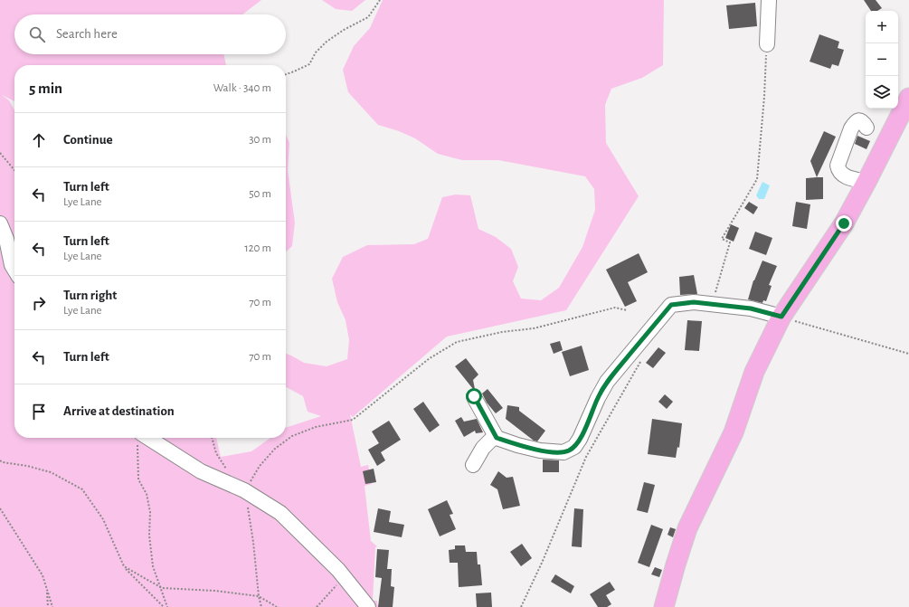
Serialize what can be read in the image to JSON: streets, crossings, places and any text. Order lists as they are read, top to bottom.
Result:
{
  "page": {
    "map_buttons": ["+", "−"],
    "search": "Search here",
    "heading": ["5 min", "Walk · 340 m"],
    "list": [
      ["Continue", "30 m"],
      ["Turn left", "Lye Lane", "50 m"],
      ["Turn left", "Lye Lane", "120 m"],
      ["Turn right", "Lye Lane", "70 m"],
      ["Turn left", "70 m"],
      "Arrive at destination"
    ]
  }
}
